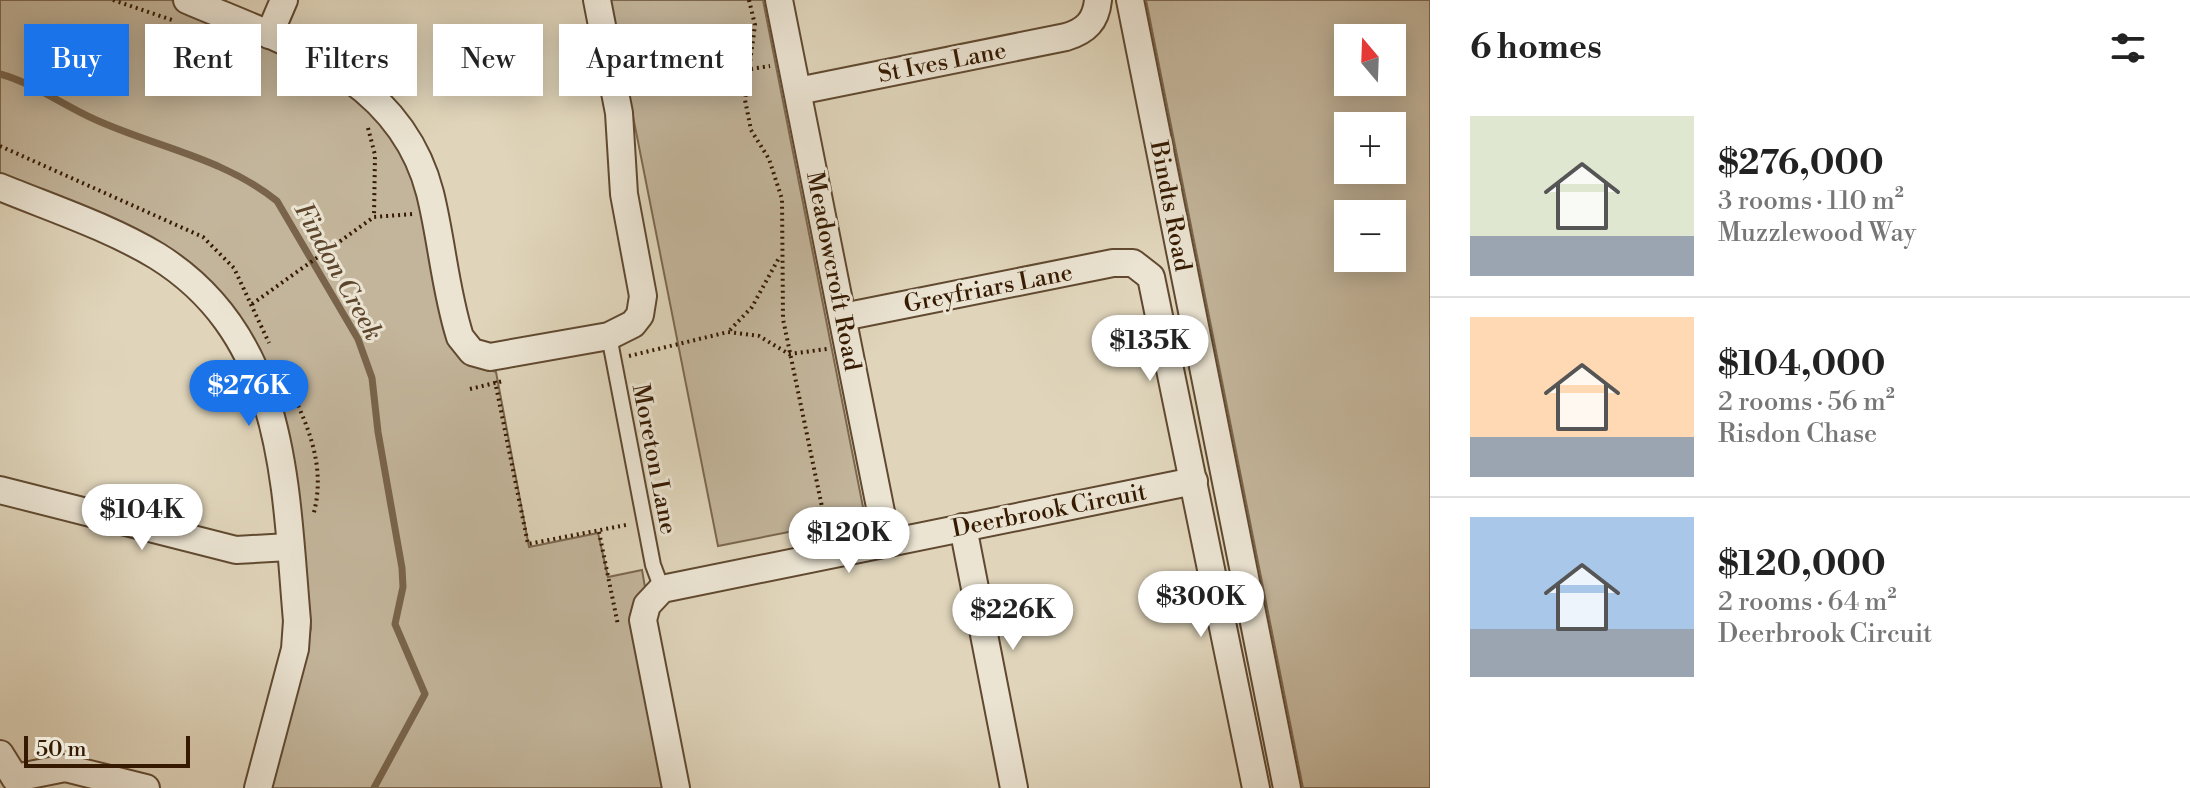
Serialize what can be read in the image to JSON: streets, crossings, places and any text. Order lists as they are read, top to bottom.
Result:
{
  "streets": {
    "street": [
      "St Ives Lane",
      "Bindts Road",
      "Meadowcroft Road",
      "Greyfriars Lane",
      "Deerbrook Circuit"
    ],
    "lane": ["Moreton Lane"]
  },
  "crossings": [
    ["St Ives Lane", "Meadowcroft Road"],
    ["Meadowcroft Road", "Greyfriars Lane"],
    ["Meadowcroft Road", "Deerbrook Circuit"],
    ["Greyfriars Lane", "Deerbrook Circuit"],
    ["Moreton Lane", "Deerbrook Circuit"]
  ],
  "water": ["Findon Creek"],
  "scale_bar": "50 m",
  "north": "top",
  "page": {
    "heading": "6 homes",
    "map_buttons": ["+", "−"],
    "chip": [
      "Buy",
      "Rent",
      "Filters",
      "New",
      "Apartment"
    ],
    "list": [
      {
        "name": "$276,000",
        "note": "3 rooms · 110 m² · Muzzlewood Way"
      },
      {
        "name": "$104,000",
        "note": "2 rooms · 56 m² · Risdon Chase"
      },
      {
        "name": "$120,000",
        "note": "2 rooms · 64 m² · Deerbrook Circuit"
      }
    ],
    "price": [
      "$135K",
      "$276K",
      "$104K",
      "$120K",
      "$300K",
      "$226K"
    ],
    "scale": "50 m"
  }
}
